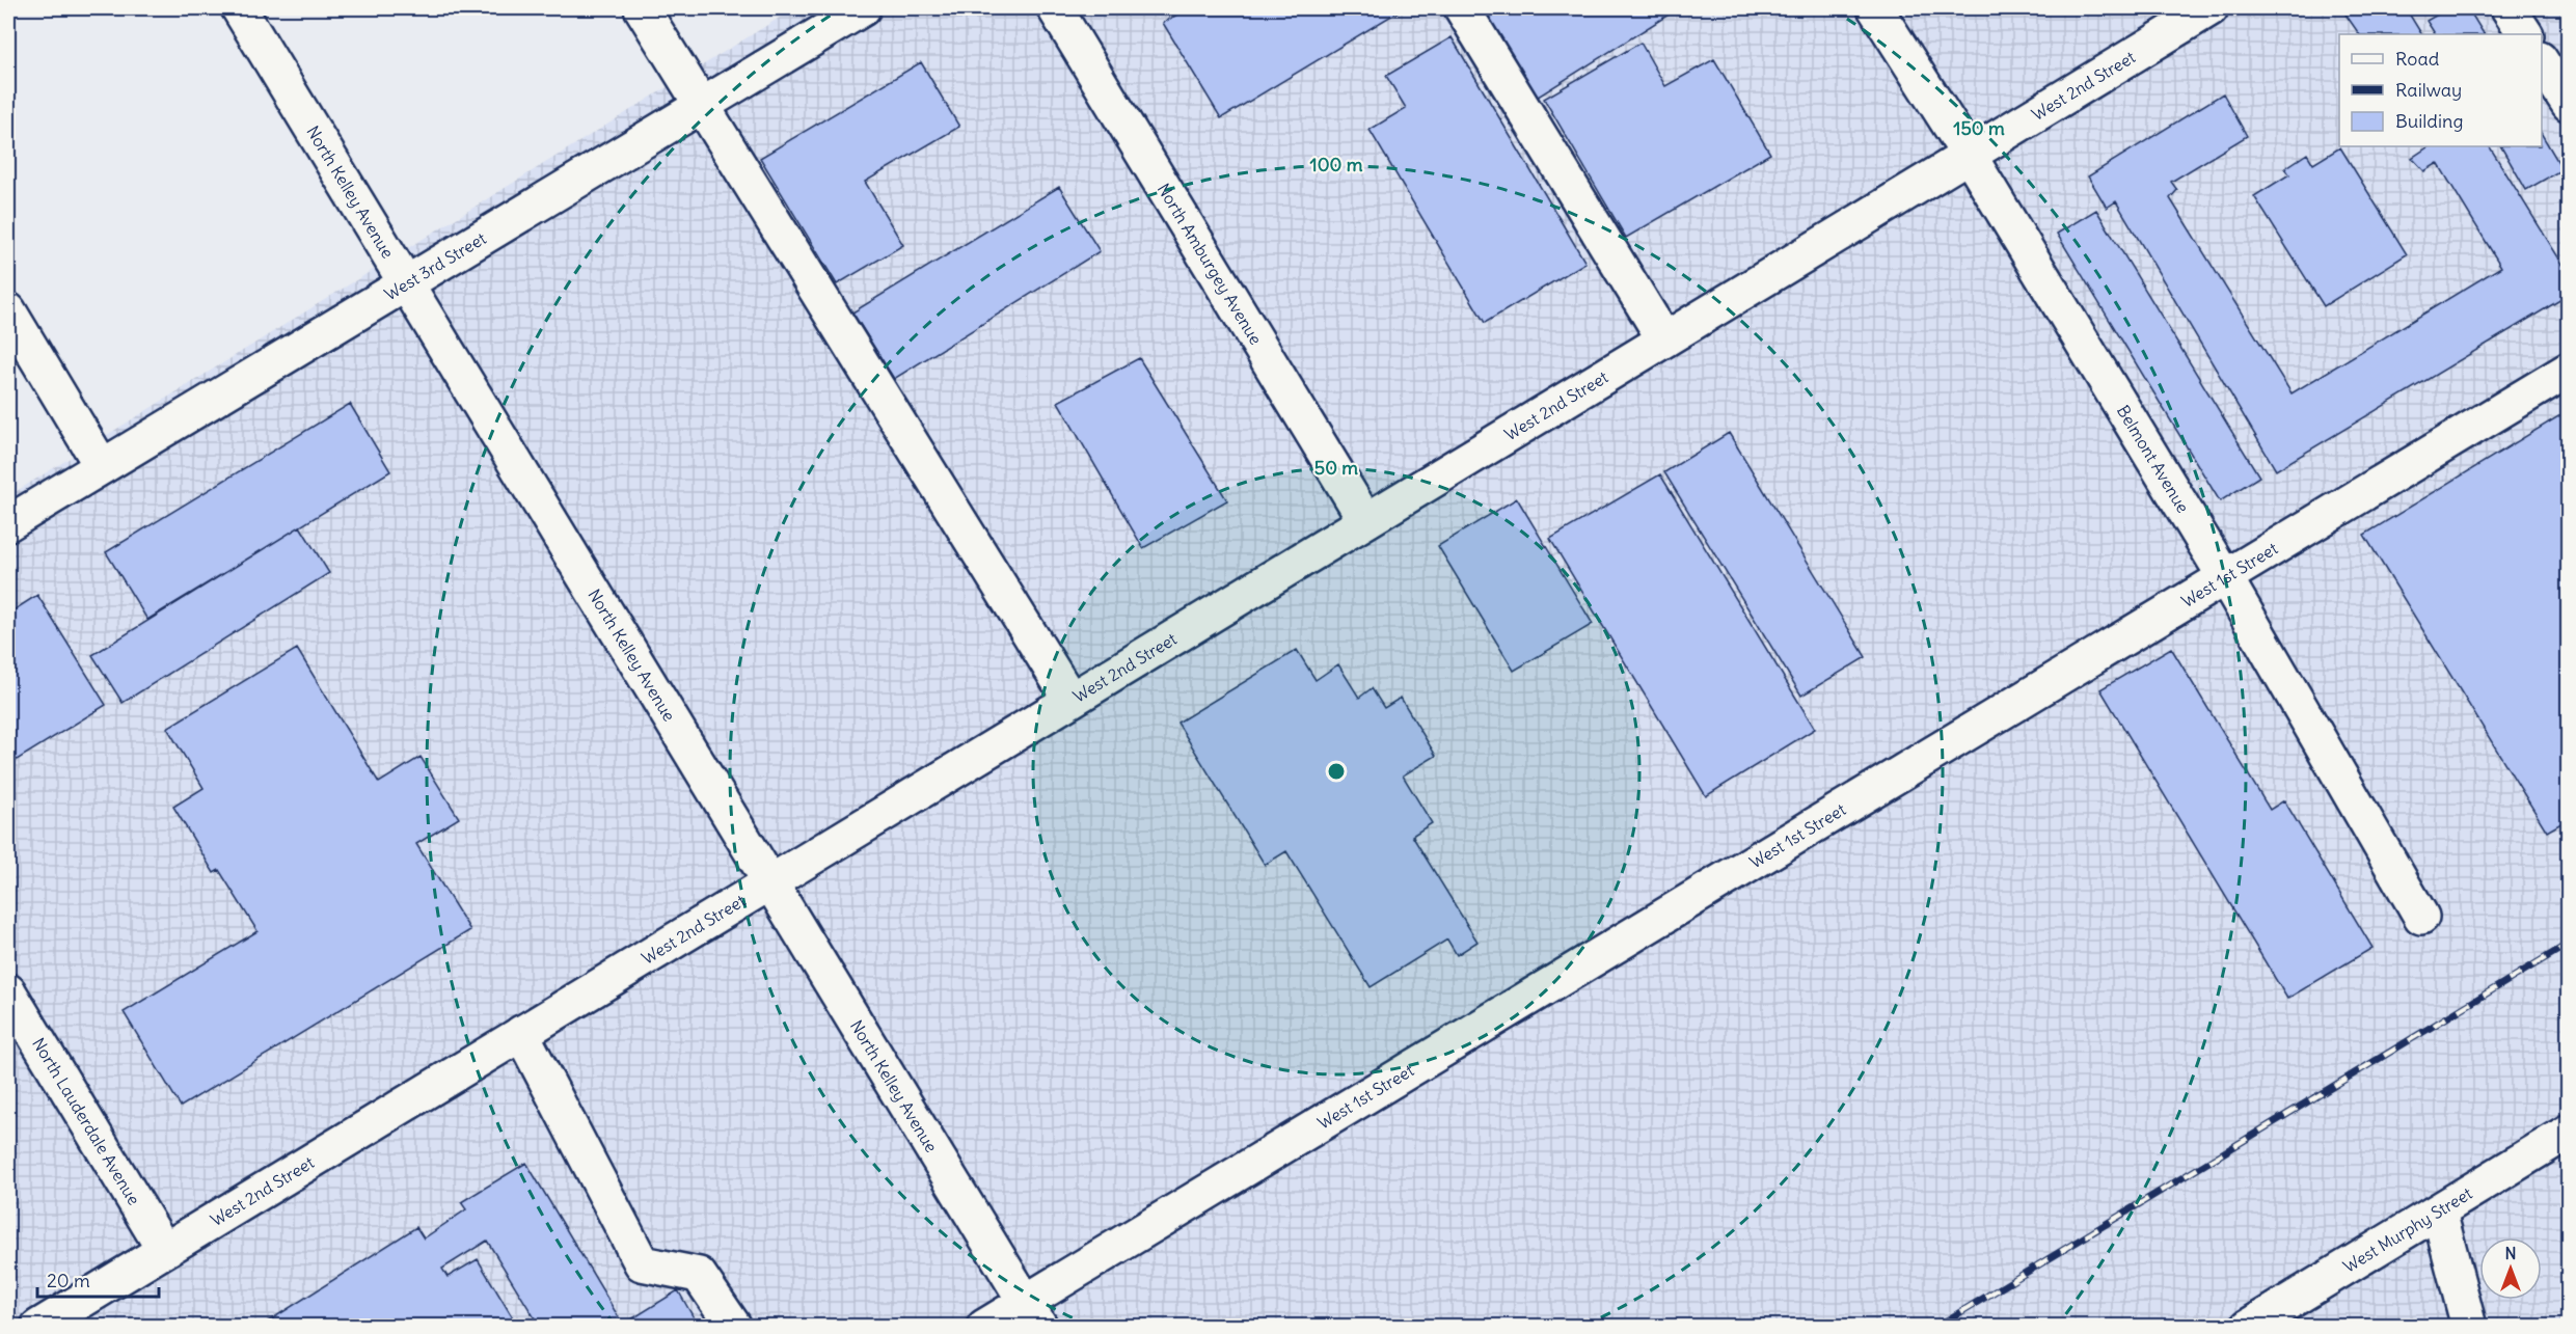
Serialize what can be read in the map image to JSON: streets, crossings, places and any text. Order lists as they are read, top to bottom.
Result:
{
  "streets": {
    "street": [
      "West 2nd Street",
      "North Kelley Avenue",
      "North Amburgey Avenue",
      "West 3rd Street",
      "Belmont Avenue",
      "West 1st Street",
      "North Lauderdale Avenue",
      "West Murphy Street"
    ]
  },
  "crossings": [
    ["West 2nd Street", "North Kelley Avenue"],
    ["West 2nd Street", "North Amburgey Avenue"],
    ["West 2nd Street", "Belmont Avenue"],
    ["West 2nd Street", "North Lauderdale Avenue"],
    ["North Kelley Avenue", "West 3rd Street"],
    ["North Kelley Avenue", "West 1st Street"],
    ["Belmont Avenue", "West 1st Street"]
  ],
  "legend": ["Road", "Railway", "Building"],
  "scale_bar": "20 m",
  "north": "top",
  "rings": ["150 m", "100 m", "50 m"]
}
